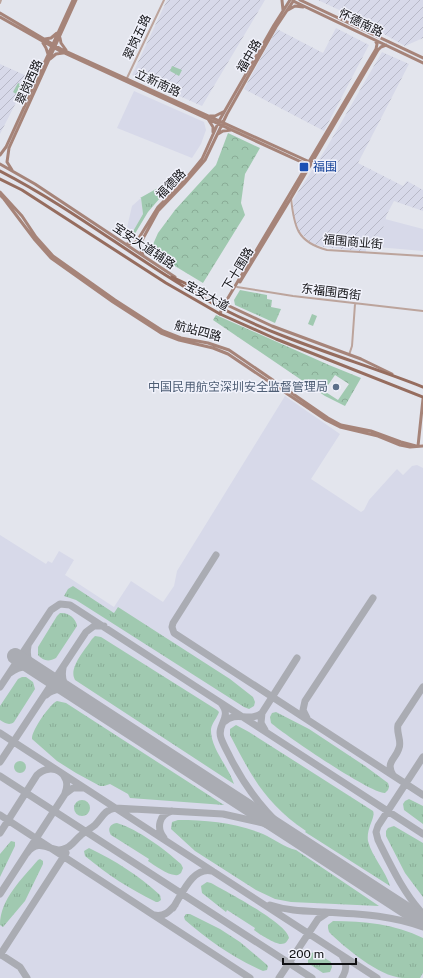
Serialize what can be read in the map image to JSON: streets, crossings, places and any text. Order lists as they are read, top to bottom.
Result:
{
  "streets": {
    "main road": [
      "怀德南路",
      "福中路",
      "翠岗西路",
      "立新南路",
      "福德路",
      "宝安大道辅路",
      "下十围路",
      "宝安大道",
      "航站四路"
    ],
    "street": ["翠岗五路", "福围商业街", "东福围西街"]
  },
  "crossings": [
    ["怀德南路", "福中路"],
    ["怀德南路", "下十围路"],
    ["翠岗五路", "立新南路"],
    ["福中路", "立新南路"],
    ["福中路", "福德路"],
    ["翠岗西路", "立新南路"],
    ["翠岗西路", "宝安大道辅路"],
    ["立新南路", "福德路"],
    ["立新南路", "下十围路"],
    ["福围商业街", "下十围路"],
    ["宝安大道辅路", "下十围路"],
    ["宝安大道辅路", "宝安大道"],
    ["下十围路", "东福围西街"],
    ["下十围路", "宝安大道"]
  ],
  "places": {
    "transit": ["福围"],
    "other": ["中国民用航空深圳安全监督管理局"]
  },
  "scale_bar": "200 m"
}
